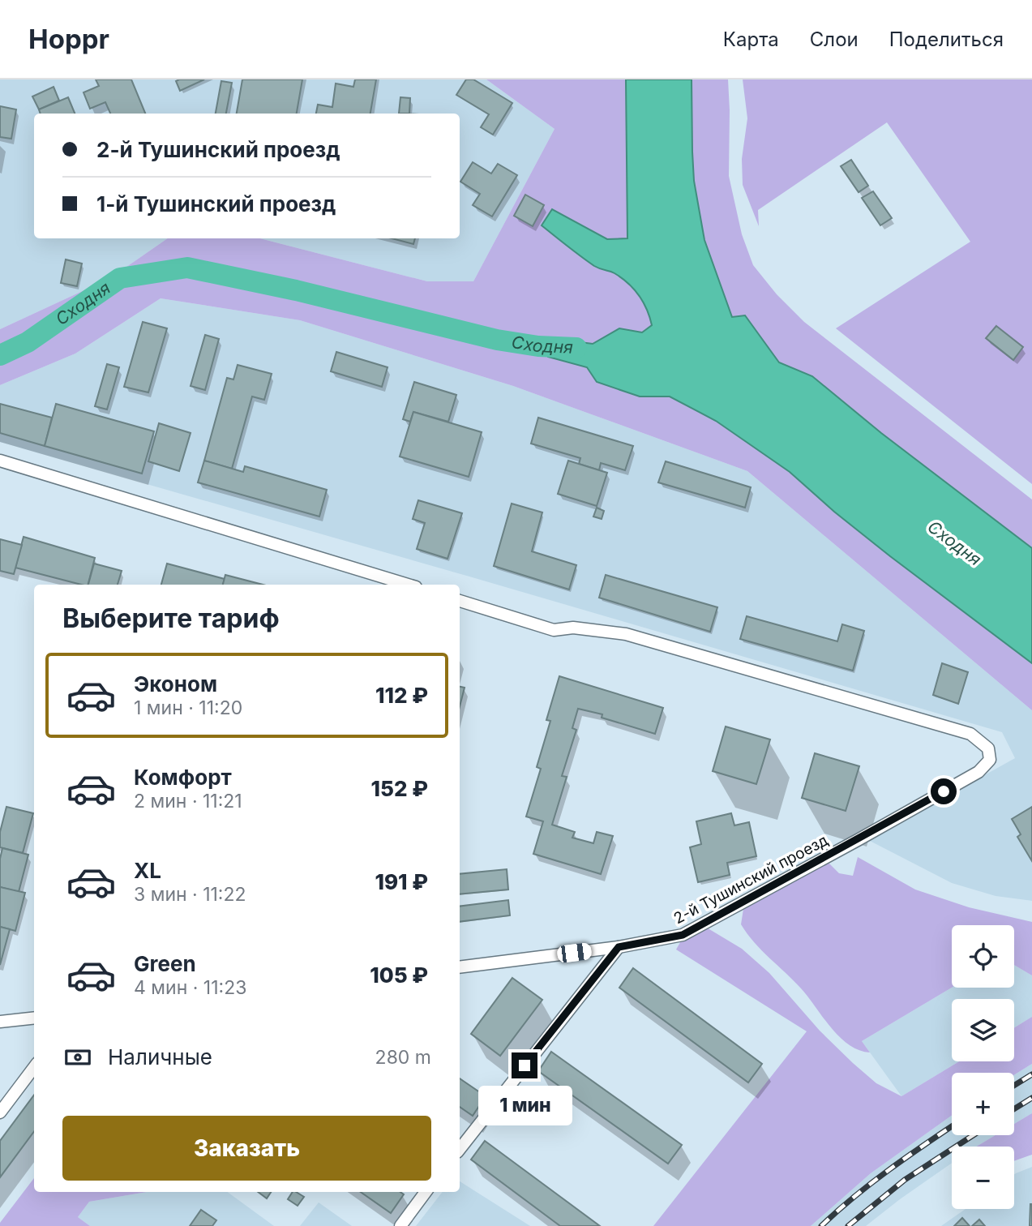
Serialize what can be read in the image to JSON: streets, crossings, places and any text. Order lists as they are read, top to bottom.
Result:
{
  "streets": {
    "street": ["2-й Тушинский проезд"]
  },
  "water": ["Сходня"],
  "page": {
    "header": "Hoppr",
    "nav": ["Карта", "Слои", "Поделиться"],
    "banner": ["2-й Тушинский проезд", "1-й Тушинский проезд"],
    "heading": "Выберите тариф",
    "list": [
      {
        "name": "Эконом",
        "note": "1 мин · 11:20",
        "value": "112 ₽"
      },
      {
        "name": "Комфорт",
        "note": "2 мин · 11:21",
        "value": "152 ₽"
      },
      {
        "name": "XL",
        "note": "3 мин · 11:22",
        "value": "191 ₽"
      },
      {
        "name": "Green",
        "note": "4 мин · 11:23",
        "value": "105 ₽"
      }
    ],
    "map_buttons": ["+", "−"],
    "pay": ["Наличные", "280 m"],
    "bubble": "1 мин",
    "buttons": "Заказать"
  }
}
